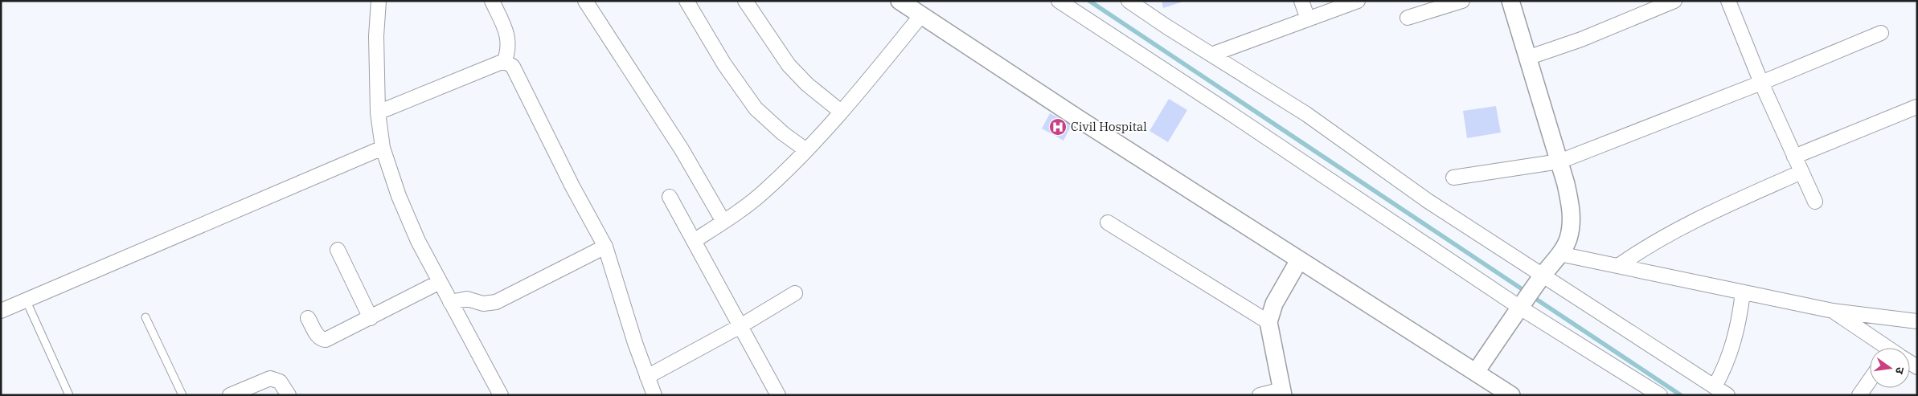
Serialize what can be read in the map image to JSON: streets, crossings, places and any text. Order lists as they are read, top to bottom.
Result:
{
  "places": {
    "hospital": ["Civil Hospital"]
  },
  "north": "right"
}
